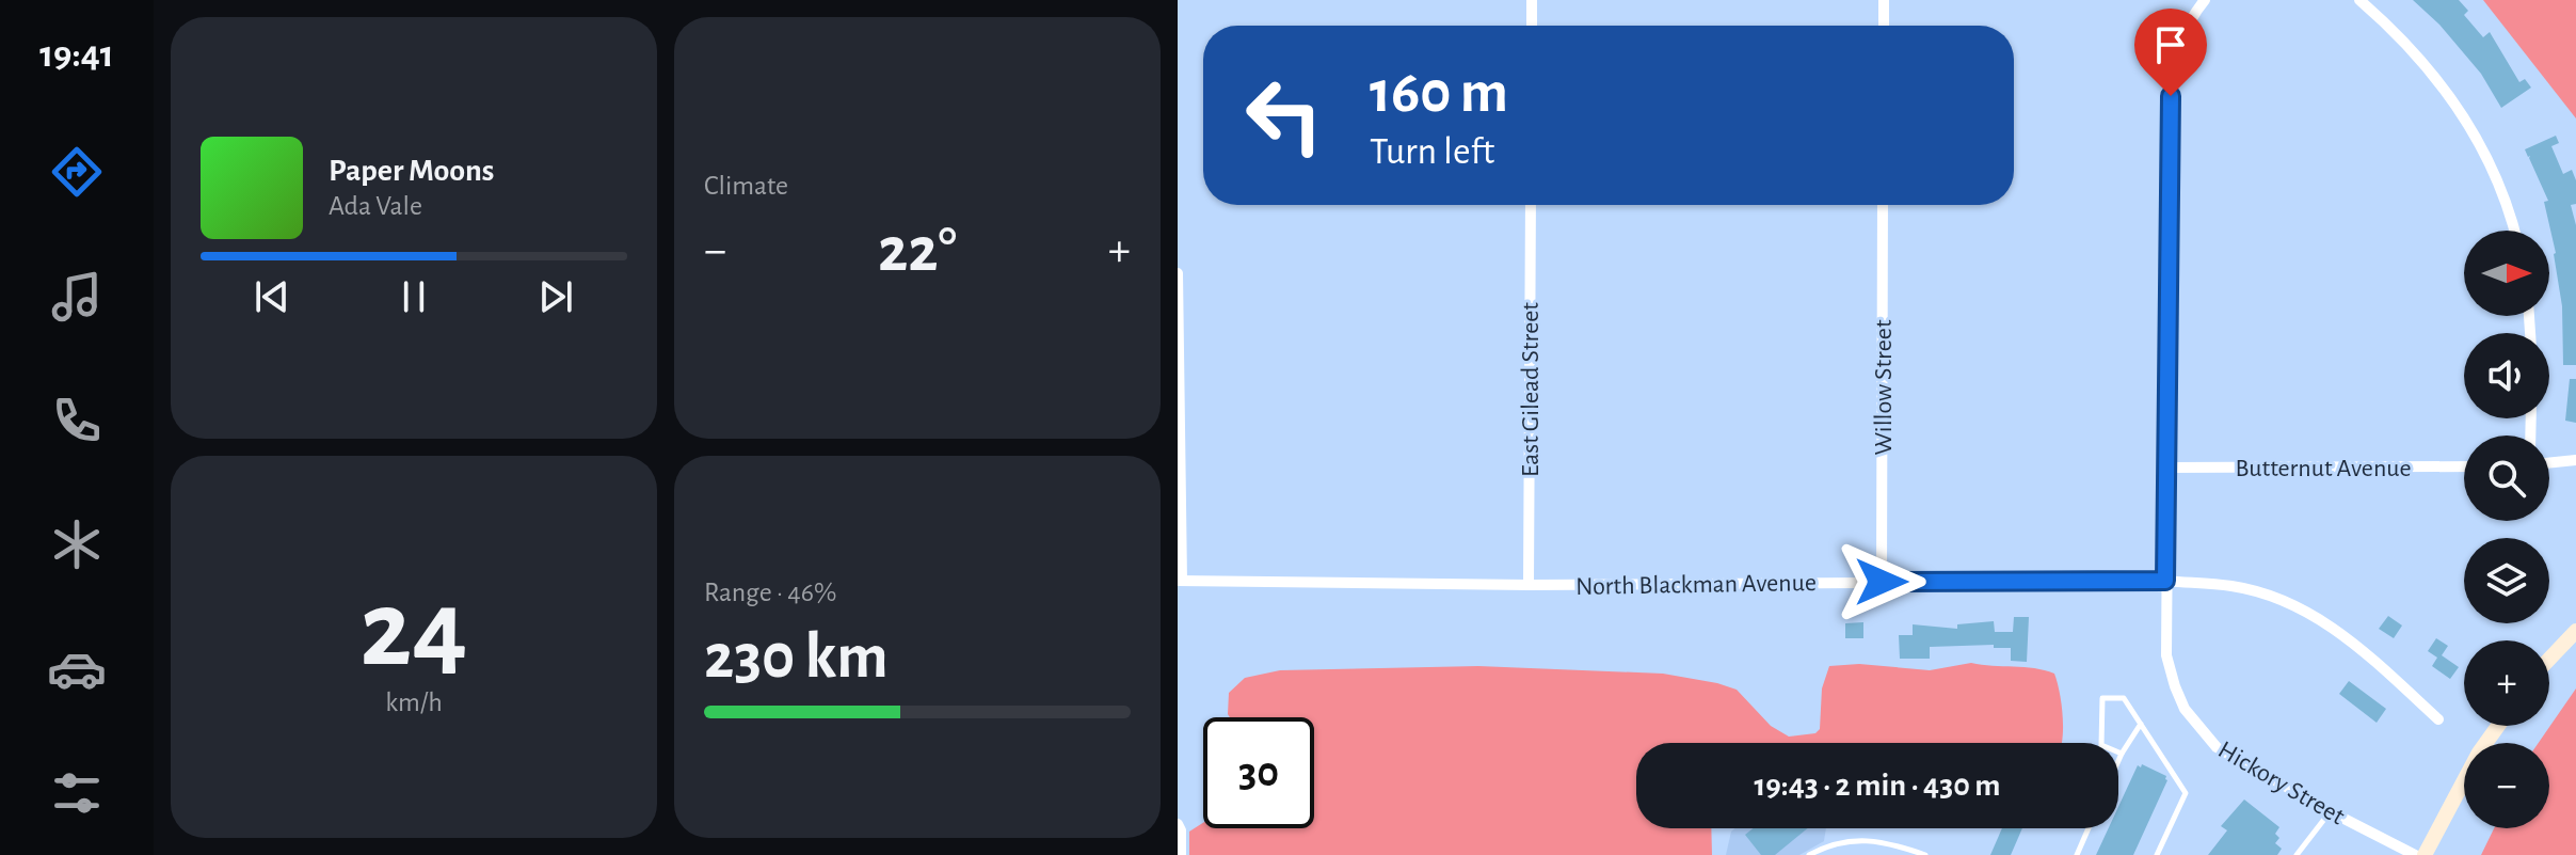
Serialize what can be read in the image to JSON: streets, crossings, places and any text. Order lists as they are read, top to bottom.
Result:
{
  "streets": {
    "street": [
      "Willow Street",
      "East Gilead Street",
      "Butternut Avenue",
      "North Blackman Avenue",
      "Hickory Street"
    ]
  },
  "crossings": [
    ["Willow Street", "North Blackman Avenue"],
    ["East Gilead Street", "North Blackman Avenue"],
    ["Butternut Avenue", "Hickory Street"],
    ["North Blackman Avenue", "Hickory Street"]
  ],
  "north": "right",
  "page": {
    "tabs": "19:41",
    "tile": [
      "Climate",
      ["24", "km/h"],
      ["Range · 46%", "230 km"]
    ],
    "turn": ["160 m", "Turn left"],
    "song": ["Paper Moons", "Ada Vale"],
    "heat": ["−", "22°", "+"],
    "map_buttons": ["+", "−"],
    "limit": "30",
    "trip": "19:43 · 2 min · 430 m"
  }
}
